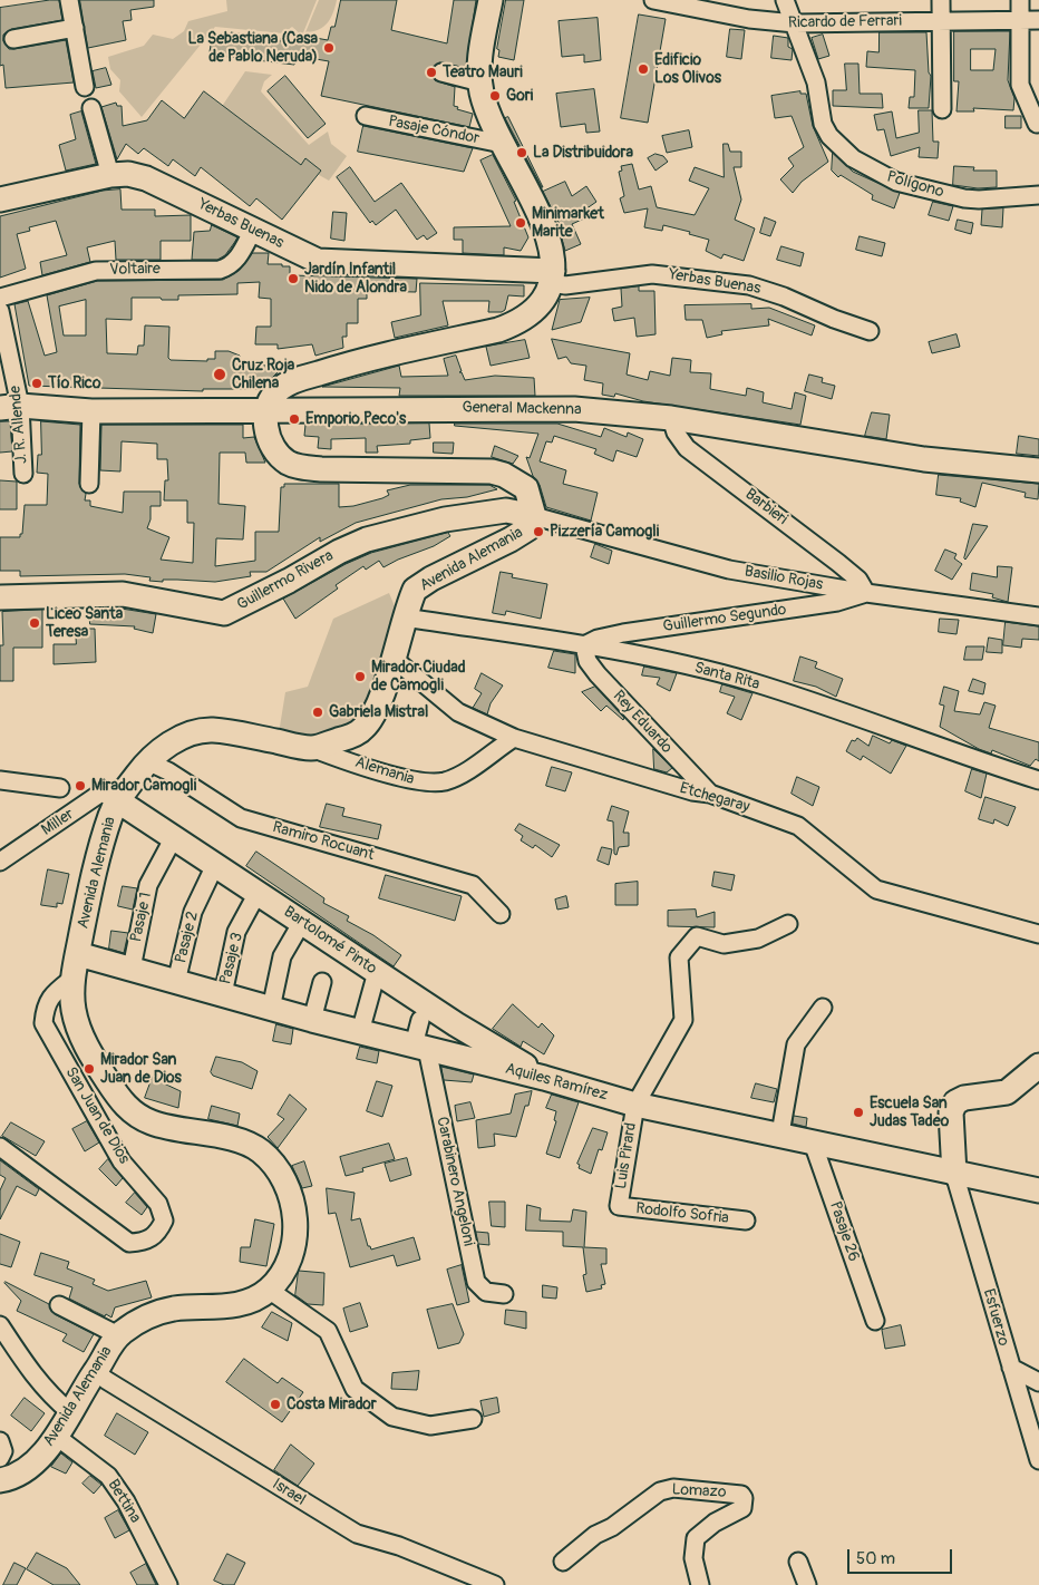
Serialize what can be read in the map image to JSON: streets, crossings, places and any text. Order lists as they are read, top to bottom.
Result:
{
  "streets": {
    "street": [
      "Ricardo de Ferrari",
      "Pasaje Cóndor",
      "Polígono",
      "Yerbas Buenas",
      "Voltaire",
      "General Mackenna",
      "J. R. Allende",
      "Barbieri",
      "Avenida Alemania",
      "Basilio Rojas",
      "Guillermo Rivera",
      "Guillermo Segundo",
      "Santa Rita",
      "Rey Eduardo",
      "Alemania",
      "Etchegaray",
      "Miller",
      "Ramiro Rocuant",
      "Pasaje 1",
      "Pasaje 2",
      "Bartolomé Pinto",
      "Pasaje 3",
      "Aquiles Ramírez",
      "San Juan de Dios",
      "Luis Pirard",
      "Carabinero Angeloni",
      "Rodolfo Sofria",
      "Pasaje 26",
      "Esfuerzo",
      "Lomazo",
      "Israel",
      "Bettina"
    ]
  },
  "crossings": [
    ["Ricardo de Ferrari", "Polígono"],
    ["Yerbas Buenas", "Voltaire"],
    ["General Mackenna", "J. R. Allende"],
    ["General Mackenna", "Barbieri"],
    ["General Mackenna", "Avenida Alemania"],
    ["Barbieri", "Basilio Rojas"],
    ["Barbieri", "Guillermo Segundo"],
    ["Avenida Alemania", "Basilio Rojas"],
    ["Avenida Alemania", "Guillermo Rivera"],
    ["Avenida Alemania", "Santa Rita"],
    ["Avenida Alemania", "Alemania"],
    ["Avenida Alemania", "Etchegaray"],
    ["Avenida Alemania", "Miller"],
    ["Avenida Alemania", "Ramiro Rocuant"],
    ["Avenida Alemania", "Bartolomé Pinto"],
    ["Avenida Alemania", "Aquiles Ramírez"],
    ["Avenida Alemania", "San Juan de Dios"],
    ["Avenida Alemania", "Israel"],
    ["Avenida Alemania", "Bettina"],
    ["Basilio Rojas", "Guillermo Rivera"],
    ["Basilio Rojas", "Guillermo Segundo"],
    ["Guillermo Segundo", "Santa Rita"],
    ["Guillermo Segundo", "Rey Eduardo"],
    ["Santa Rita", "Rey Eduardo"],
    ["Rey Eduardo", "Etchegaray"],
    ["Alemania", "Etchegaray"],
    ["Miller", "Bartolomé Pinto"],
    ["Pasaje 1", "Bartolomé Pinto"],
    ["Pasaje 1", "Aquiles Ramírez"],
    ["Pasaje 2", "Bartolomé Pinto"],
    ["Pasaje 2", "Aquiles Ramírez"],
    ["Bartolomé Pinto", "Pasaje 3"],
    ["Bartolomé Pinto", "Aquiles Ramírez"],
    ["Pasaje 3", "Aquiles Ramírez"],
    ["Aquiles Ramírez", "Luis Pirard"],
    ["Aquiles Ramírez", "Carabinero Angeloni"],
    ["Aquiles Ramírez", "Pasaje 26"],
    ["Aquiles Ramírez", "Esfuerzo"],
    ["Luis Pirard", "Rodolfo Sofria"]
  ],
  "places": [
    "La Sebastiana (Casa de Pablo Neruda)",
    "Edificio Los Olivos",
    "Teatro Mauri",
    "Gori",
    "La Distribuidora",
    "Minimarket Marite",
    "Jardín Infantil Nido de Alondra",
    "Cruz Roja Chilena",
    "Tío Rico",
    "Emporio Peco's",
    "Pizzería Camogli",
    "Liceo Santa Teresa",
    "Mirador Ciudad de Camogli",
    "Gabriela Mistral",
    "Mirador Camogli",
    "Mirador San Juan de Dios",
    "Escuela San Judas Tadeo",
    "Costa Mirador"
  ],
  "scale_bar": "50 m"
}
